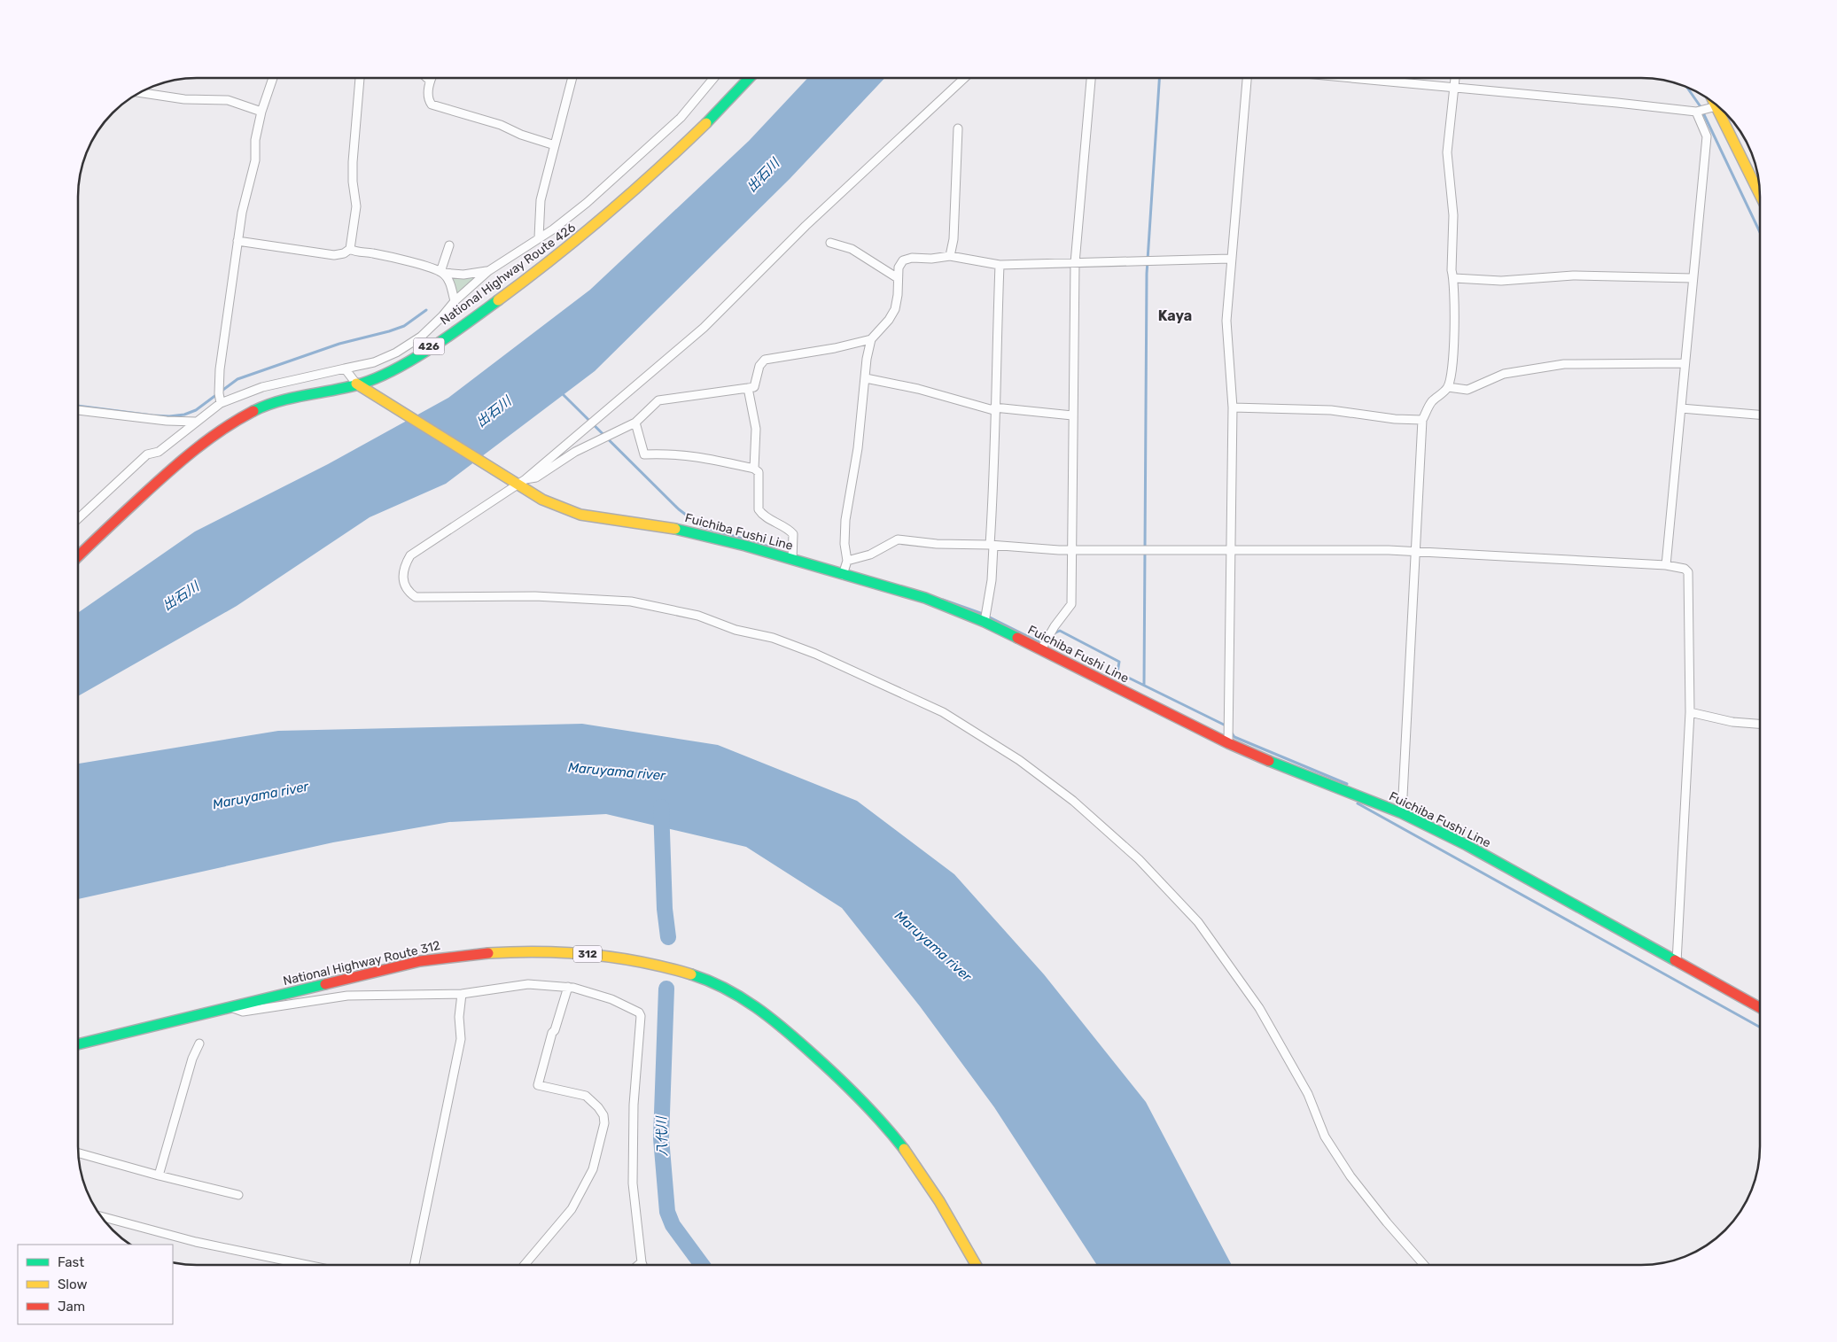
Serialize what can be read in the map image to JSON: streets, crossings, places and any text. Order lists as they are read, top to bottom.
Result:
{
  "streets": {
    "main road": [
      "National Highway Route 426",
      "426",
      "Fuichiba Fushi Line",
      "312",
      "National Highway Route 312"
    ]
  },
  "crossings": [
    ["National Highway Route 426", "Fuichiba Fushi Line"]
  ],
  "districts": ["Kaya"],
  "water": ["出石川", "Maruyama river", "八代川"],
  "legend": ["Fast", "Slow", "Jam"]
}
